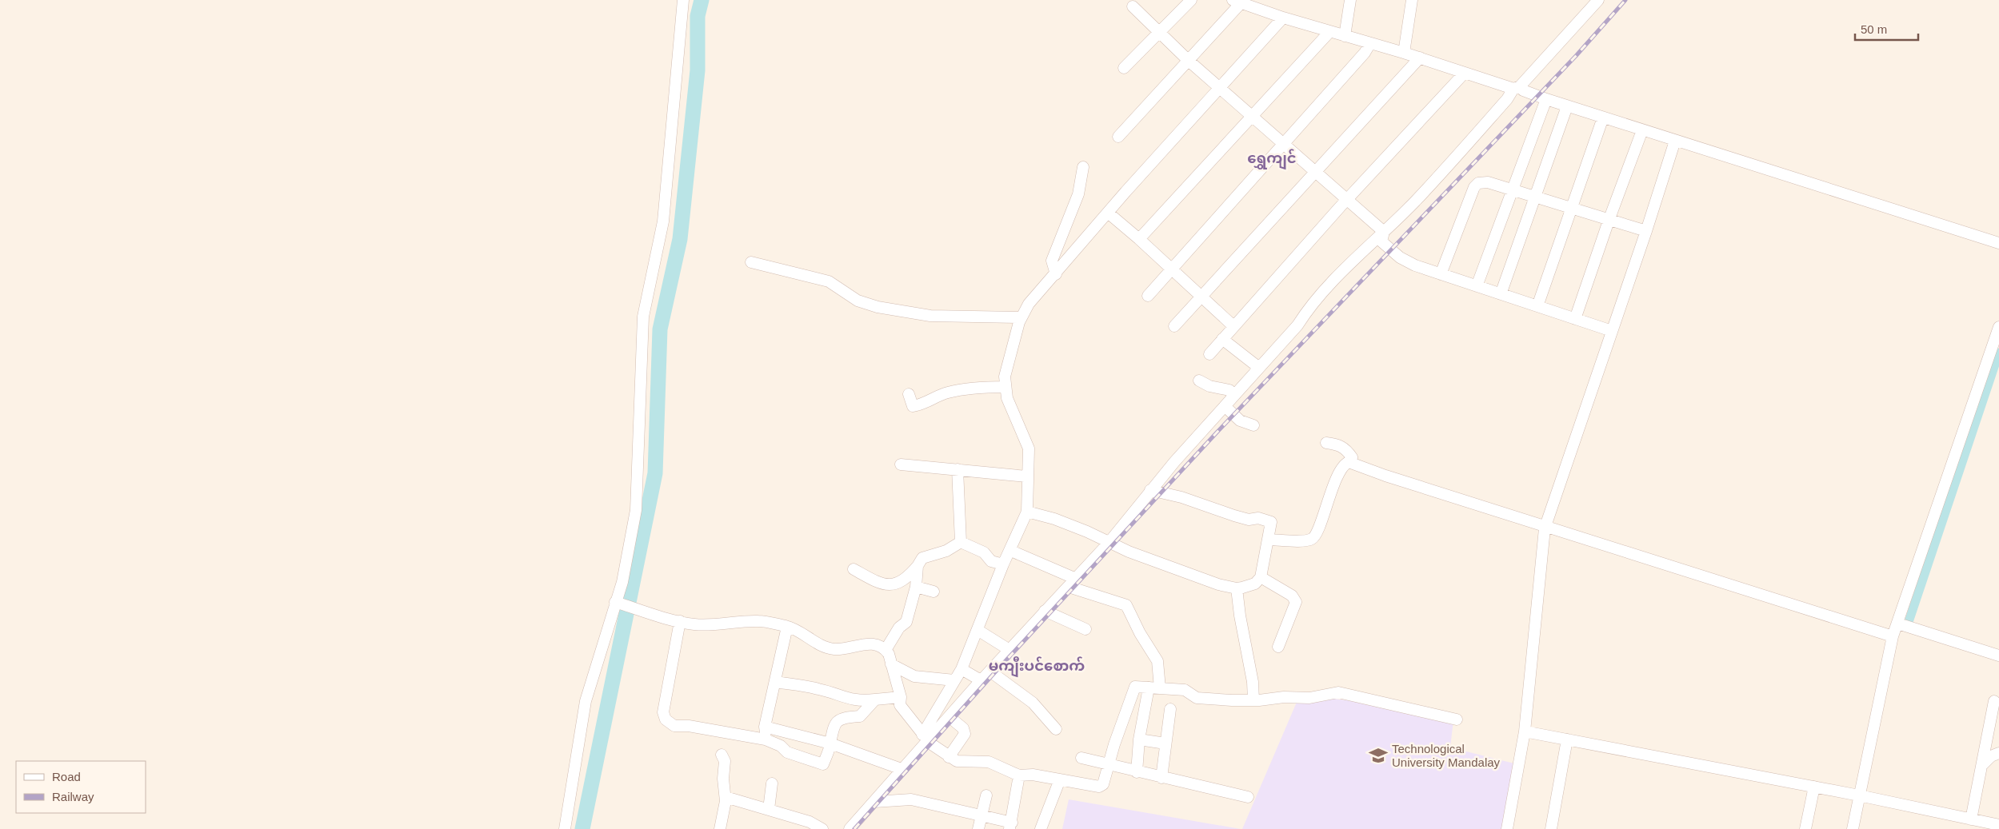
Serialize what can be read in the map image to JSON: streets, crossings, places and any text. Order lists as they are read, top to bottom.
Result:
{
  "districts": ["ရွှေကျင်", "မကျီးပင်စောက်"],
  "places": {
    "school or university": ["Technological University Mandalay"]
  },
  "legend": ["Road", "Railway"],
  "scale_bar": "50 m"
}
